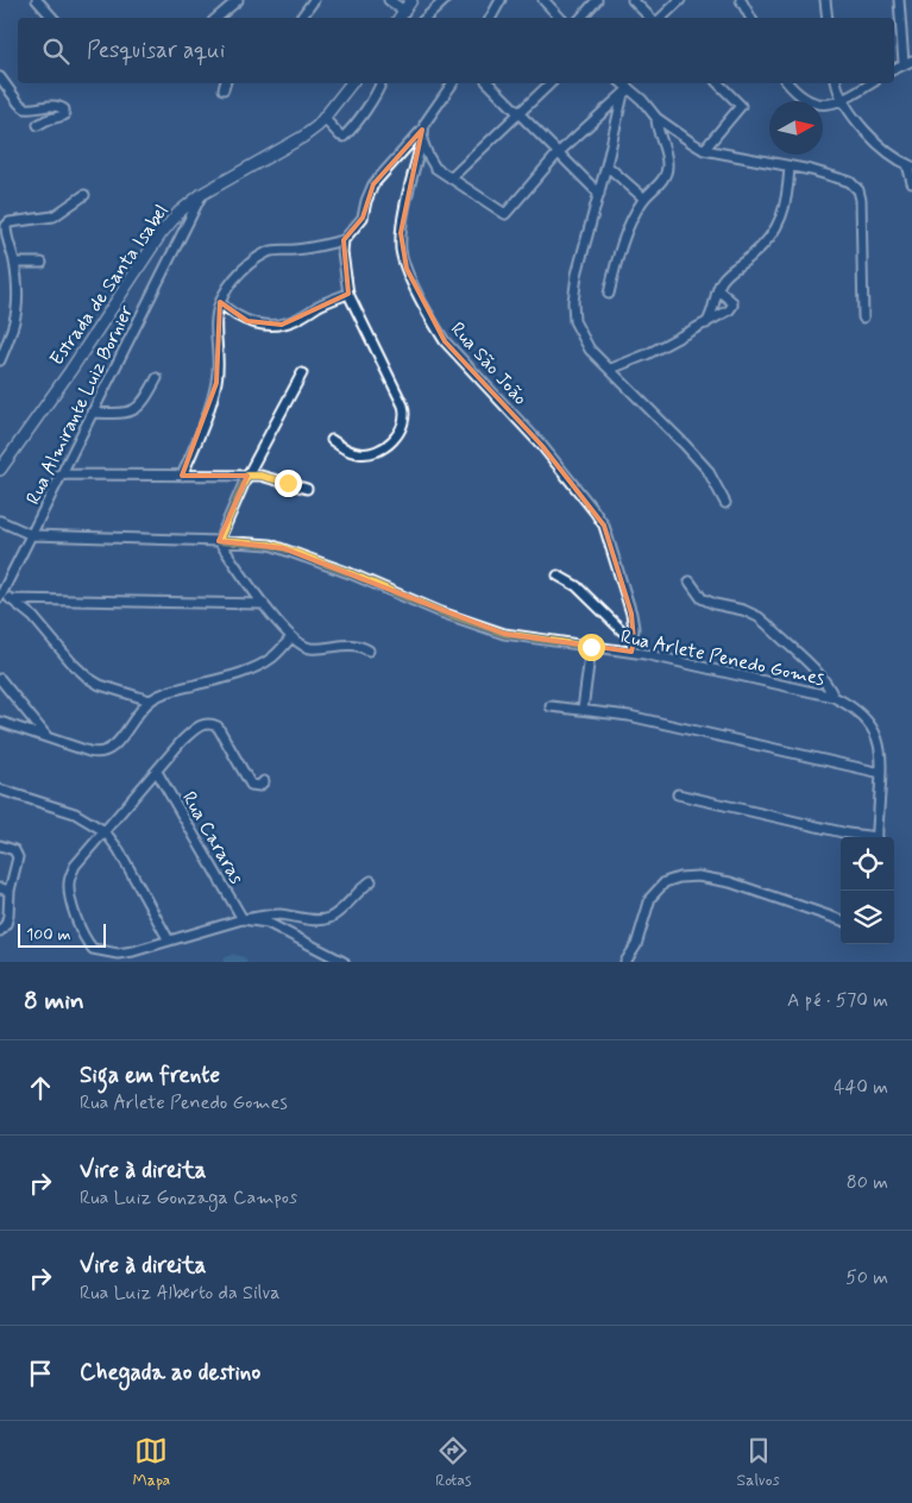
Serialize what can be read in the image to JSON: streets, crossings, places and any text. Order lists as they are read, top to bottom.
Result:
{
  "streets": {
    "main road": ["Estrada de Santa Isabel"],
    "street": [
      "Rua São João",
      "Rua Almirante Luiz Bornier",
      "Rua Arlete Penedo Gomes",
      "Rua Cararas"
    ]
  },
  "crossings": [
    ["Estrada de Santa Isabel", "Rua Almirante Luiz Bornier"],
    ["Rua São João", "Rua Arlete Penedo Gomes"],
    ["Rua Almirante Luiz Bornier", "Rua Arlete Penedo Gomes"]
  ],
  "scale_bar": "100 m",
  "north": "right",
  "page": {
    "search": "Pesquisar aqui",
    "scale": "100 m",
    "heading": ["8 min", "A pé · 570 m"],
    "list": [
      ["Siga em frente", "Rua Arlete Penedo Gomes", "440 m"],
      ["Vire à direita", "Rua Luiz Gonzaga Campos", "80 m"],
      ["Vire à direita", "Rua Luiz Alberto da Silva", "50 m"],
      "Chegada ao destino"
    ],
    "nav": ["Mapa", "Rotas", "Salvos"]
  }
}
